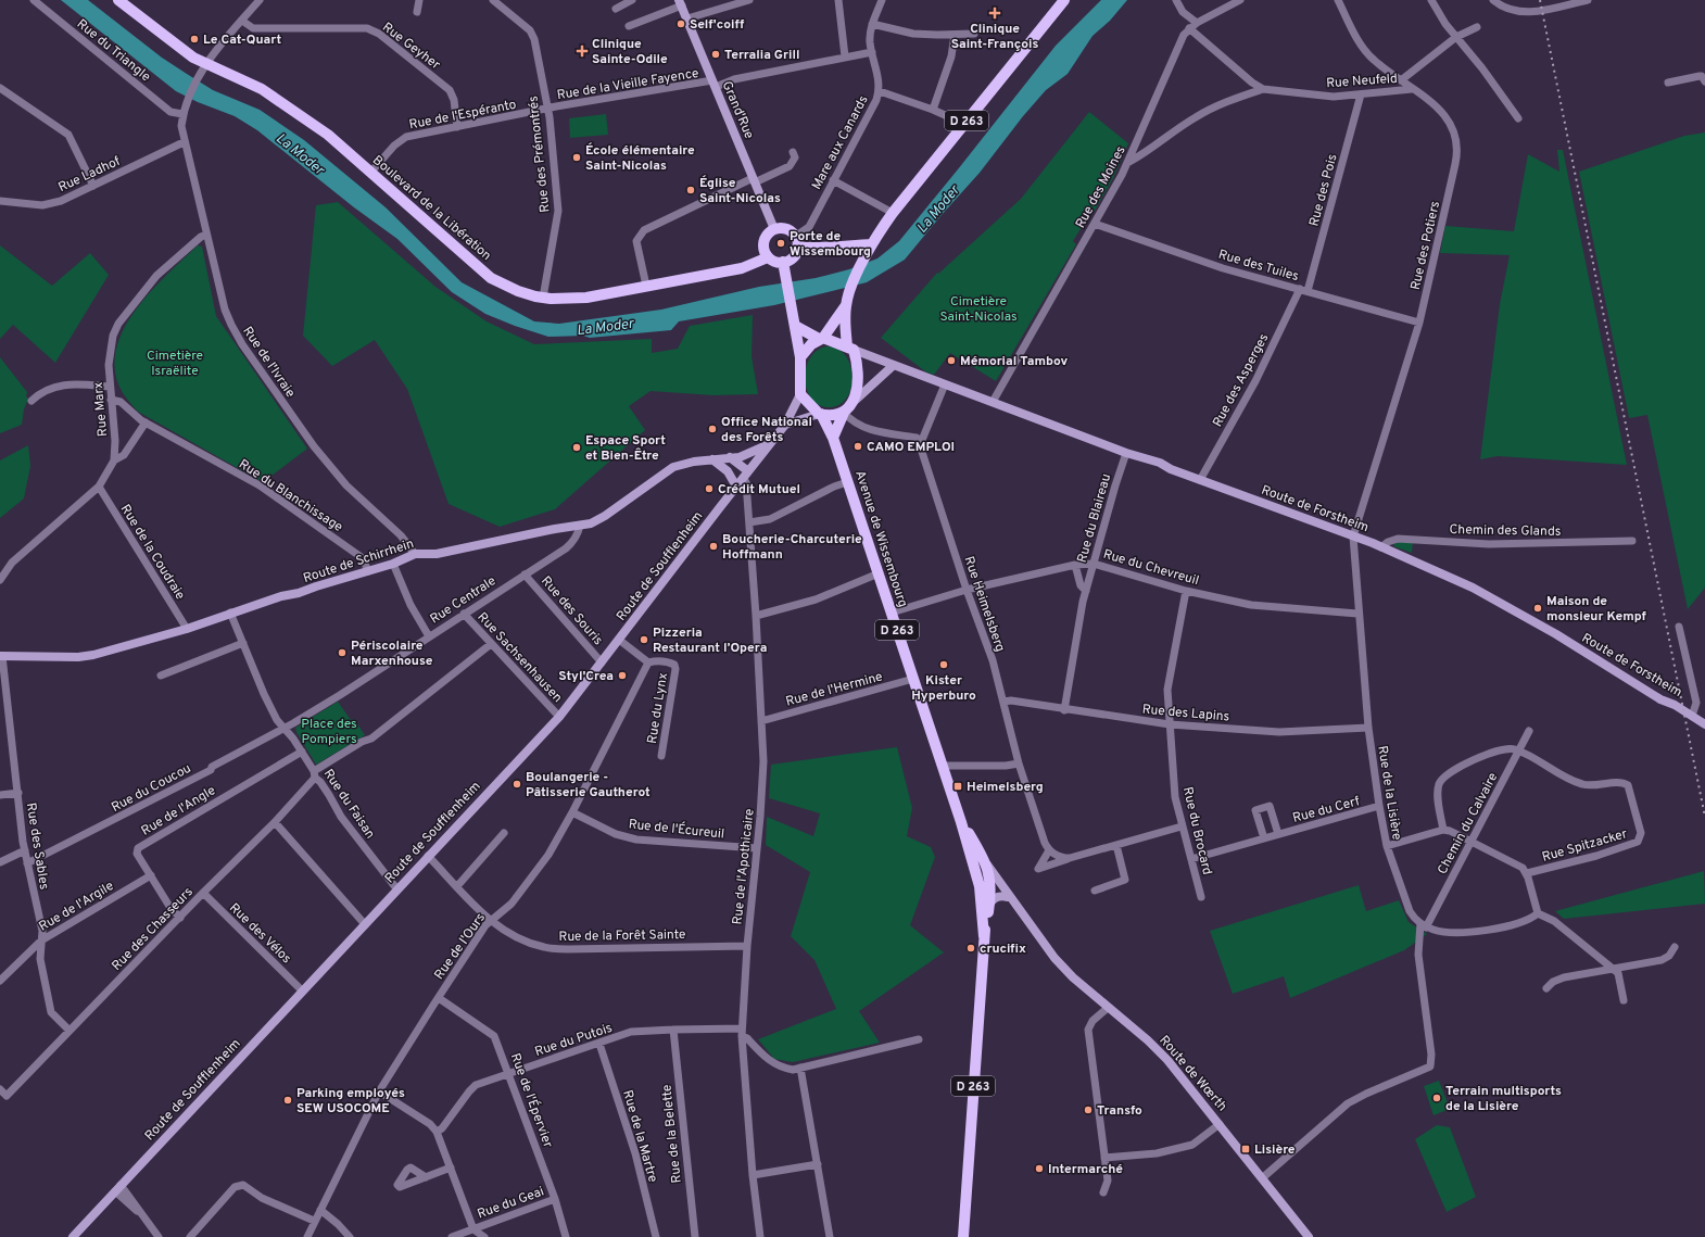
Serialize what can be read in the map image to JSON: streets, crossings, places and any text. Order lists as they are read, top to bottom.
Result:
{
  "streets": {
    "main road": ["D 263", "Boulevard de la Libération", "Avenue de Wissembourg"],
    "street": [
      "Rue Geyher",
      "Rue du Triangle",
      "Rue Neufeld",
      "Rue de la Vieille Fayence",
      "Grand'Rue",
      "Rue de l'Espéranto",
      "Mare aux Canards",
      "Rue des Prémontrés",
      "Rue Ladhof",
      "Rue des Moines",
      "Rue des Pois",
      "Rue des Potiers",
      "Rue des Tuiles",
      "Rue de l'Ivraie",
      "Rue des Asperges",
      "Rue Marx",
      "Rue du Blanchissage",
      "Route de Forstheim",
      "Rue du Blaireau",
      "Chemin des Glands",
      "Rue de la Coudraie",
      "Route de Schirrhein",
      "Route de Soufflenheim",
      "Rue du Chevreuil",
      "Rue Centrale",
      "Rue Heimelsberg",
      "Rue des Souris",
      "Rue Sachsenhausen",
      "Rue de l'Hermine",
      "Rue du Lynx",
      "Rue des Lapins",
      "Rue du Coucou",
      "Rue de la Lisière",
      "Rue du Faisan",
      "Rue du Cerf",
      "Rue de l'Angle",
      "Chemin du Calvaire",
      "Rue de l'Écureuil",
      "Rue du Brocard",
      "Rue Spitzacker",
      "Rue des Sables",
      "Rue de l'Apothicaire",
      "Rue de l'Argile",
      "Rue des Chasseurs",
      "Rue des Vélos",
      "Rue de la Forêt Sainte",
      "Rue de l'Ours",
      "Rue du Putois",
      "Route de Wœrth",
      "Rue de l'Épervier",
      "Rue de la Belette",
      "Rue de la Martre",
      "Rue du Geai"
    ]
  },
  "crossings": [
    ["Rue Geyher", "Rue de l'Espéranto"],
    ["Rue du Triangle", "Rue de l'Ivraie"],
    ["Rue Neufeld", "Rue des Moines"],
    ["Rue Neufeld", "Rue des Pois"],
    ["Rue Neufeld", "Rue des Potiers"],
    ["Rue de la Vieille Fayence", "Grand'Rue"],
    ["Rue de la Vieille Fayence", "Rue de l'Espéranto"],
    ["Rue de la Vieille Fayence", "Mare aux Canards"],
    ["Rue de la Vieille Fayence", "Rue des Prémontrés"],
    ["Grand'Rue", "Mare aux Canards"],
    ["Grand'Rue", "Boulevard de la Libération"],
    ["Rue de l'Espéranto", "Rue des Prémontrés"],
    ["Rue de l'Espéranto", "Boulevard de la Libération"],
    ["D 263", "Route de Forstheim"],
    ["D 263", "Avenue de Wissembourg"],
    ["D 263", "Route de Soufflenheim"],
    ["Mare aux Canards", "Boulevard de la Libération"],
    ["Rue des Prémontrés", "Boulevard de la Libération"],
    ["Rue Ladhof", "Rue de l'Ivraie"],
    ["Rue des Moines", "Rue des Tuiles"],
    ["Rue des Moines", "Route de Forstheim"],
    ["Rue des Pois", "Rue des Tuiles"],
    ["Rue des Pois", "Rue des Asperges"],
    ["Rue des Potiers", "Rue des Tuiles"],
    ["Rue des Potiers", "Route de Forstheim"],
    ["Rue des Potiers", "Rue de la Lisière"],
    ["Rue des Tuiles", "Rue des Asperges"],
    ["Rue de l'Ivraie", "Rue Marx"],
    ["Rue de l'Ivraie", "Route de Schirrhein"],
    ["Rue des Asperges", "Route de Forstheim"],
    ["Rue Marx", "Rue du Blanchissage"],
    ["Rue Marx", "Rue de la Coudraie"],
    ["Rue du Blanchissage", "Route de Schirrhein"],
    ["Route de Forstheim", "Rue du Blaireau"],
    ["Route de Forstheim", "Chemin des Glands"],
    ["Route de Forstheim", "Avenue de Wissembourg"],
    ["Route de Forstheim", "Route de Soufflenheim"],
    ["Route de Forstheim", "Rue de la Lisière"],
    ["Rue du Blaireau", "Rue du Chevreuil"],
    ["Rue du Blaireau", "Rue des Lapins"],
    ["Avenue de Wissembourg", "Route de Soufflenheim"],
    ["Avenue de Wissembourg", "Rue du Chevreuil"],
    ["Avenue de Wissembourg", "Rue de l'Hermine"],
    ["Avenue de Wissembourg", "Route de Wœrth"],
    ["Rue de la Coudraie", "Route de Schirrhein"],
    ["Route de Schirrhein", "Route de Soufflenheim"],
    ["Route de Schirrhein", "Rue Centrale"],
    ["Route de Schirrhein", "Rue du Faisan"],
    ["Route de Schirrhein", "Rue des Sables"],
    ["Route de Soufflenheim", "Rue des Souris"],
    ["Route de Soufflenheim", "Rue Sachsenhausen"],
    ["Route de Soufflenheim", "Rue du Faisan"],
    ["Route de Soufflenheim", "Rue de l'Apothicaire"],
    ["Route de Soufflenheim", "Rue des Vélos"],
    ["Route de Soufflenheim", "Rue de la Forêt Sainte"],
    ["Rue du Chevreuil", "Rue Heimelsberg"],
    ["Rue du Chevreuil", "Rue de la Lisière"],
    ["Rue du Chevreuil", "Rue du Brocard"],
    ["Rue Centrale", "Rue des Souris"],
    ["Rue Centrale", "Rue Sachsenhausen"],
    ["Rue Centrale", "Rue du Coucou"],
    ["Rue Centrale", "Rue du Faisan"],
    ["Rue Heimelsberg", "Rue des Lapins"],
    ["Rue Sachsenhausen", "Rue des Chasseurs"],
    ["Rue de l'Hermine", "Rue de l'Apothicaire"],
    ["Rue du Lynx", "Rue de l'Ours"],
    ["Rue des Lapins", "Rue de la Lisière"],
    ["Rue des Lapins", "Rue du Brocard"],
    ["Rue du Coucou", "Rue du Faisan"],
    ["Rue du Coucou", "Rue des Sables"],
    ["Rue de la Lisière", "Rue du Cerf"],
    ["Rue de la Lisière", "Chemin du Calvaire"],
    ["Rue du Faisan", "Rue de l'Angle"],
    ["Rue du Faisan", "Rue des Chasseurs"],
    ["Rue du Cerf", "Rue du Brocard"],
    ["Rue de l'Angle", "Rue de l'Argile"],
    ["Rue de l'Angle", "Rue des Chasseurs"],
    ["Chemin du Calvaire", "Rue Spitzacker"],
    ["Rue de l'Écureuil", "Rue de l'Apothicaire"],
    ["Rue de l'Écureuil", "Rue de l'Ours"],
    ["Rue des Sables", "Rue de l'Argile"],
    ["Rue des Sables", "Rue des Chasseurs"],
    ["Rue de l'Apothicaire", "Rue de la Forêt Sainte"],
    ["Rue de l'Apothicaire", "Rue du Putois"],
    ["Rue des Chasseurs", "Rue des Vélos"],
    ["Rue de la Forêt Sainte", "Rue de l'Ours"],
    ["Rue de l'Ours", "Rue de l'Épervier"],
    ["Rue du Putois", "Rue de l'Épervier"],
    ["Rue du Putois", "Rue de la Belette"],
    ["Rue du Putois", "Rue de la Martre"],
    ["Rue de l'Épervier", "Rue du Geai"]
  ],
  "water": ["La Moder"],
  "parks": ["Cimetière Saint-Nicolas", "Cimetière Israëlite", "Place des Pompiers"],
  "places": {
    "health": ["Clinique Saint-François", "Clinique Sainte-Odile"],
    "other": [
      "Self'coiff",
      "Le Cat-Quart",
      "Terralia Grill",
      "École élémentaire Saint-Nicolas",
      "Église Saint-Nicolas",
      "Porte de Wissembourg",
      "Mémorial Tambov",
      "Office National des Forêts",
      "CAMO EMPLOI",
      "Espace Sport et Bien-Être",
      "Crédit Mutuel",
      "Boucherie-Charcuterie Hoffmann",
      "Maison de monsieur Kempf",
      "Pizzeria Restaurant l’Opera",
      "Périscolaire Marxenhouse",
      "Kister Hyperburo",
      "Styl'Crea",
      "Boulangerie - Pâtisserie Gautherot",
      "crucifix",
      "Terrain multisports de la Lisière",
      "Parking employés SEW USOCOME",
      "Transfo",
      "Intermarché"
    ],
    "transit": ["Heimelsberg", "Lisière"]
  }
}
